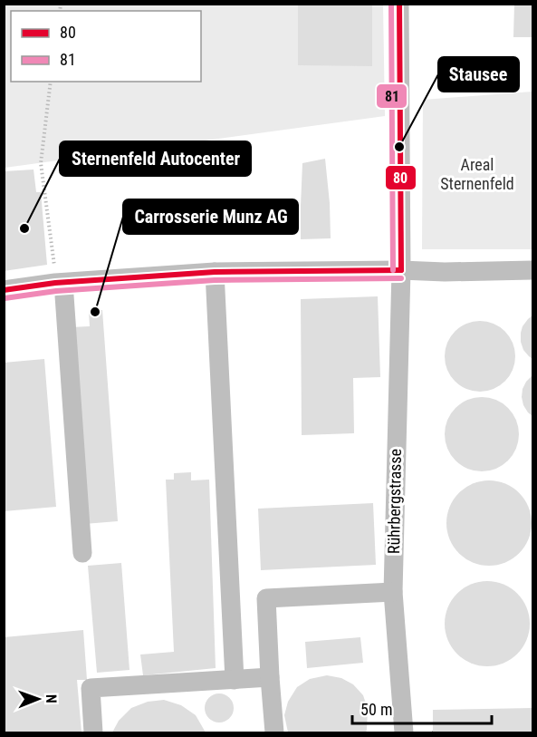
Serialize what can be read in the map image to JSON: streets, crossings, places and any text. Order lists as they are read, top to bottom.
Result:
{
  "streets": {
    "street": ["Rührbergstrasse"]
  },
  "parks": ["Areal Sternenfeld"],
  "places": ["Stausee", "Sternenfeld Autocenter", "Carrosserie Munz AG"],
  "lines": ["transit line 80", "transit line 81"],
  "legend": ["80", "81"],
  "scale_bar": "50 m",
  "north": "right"
}
